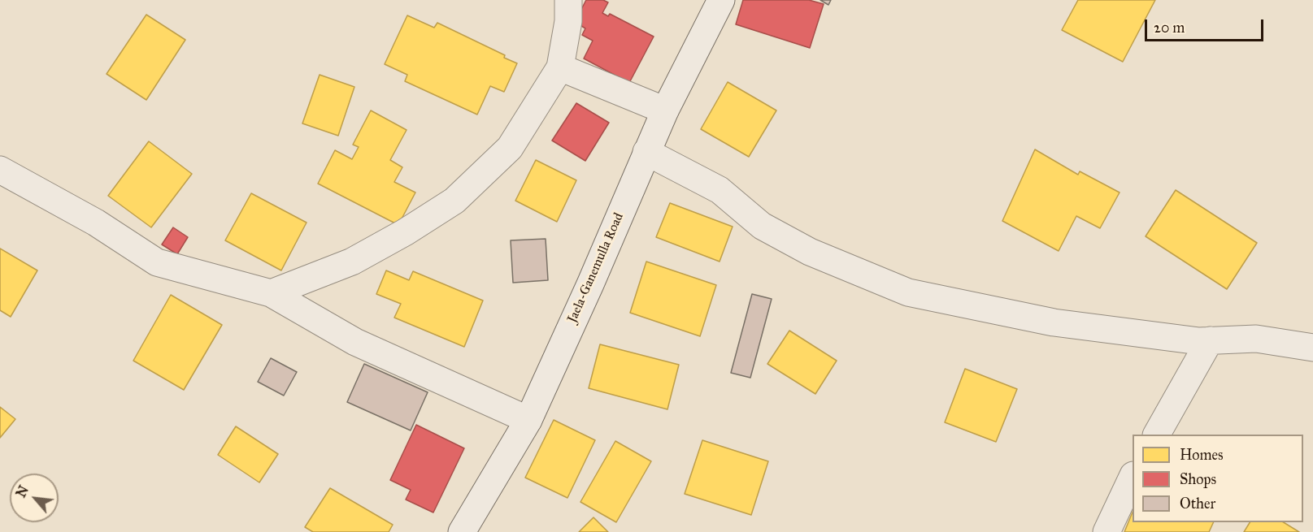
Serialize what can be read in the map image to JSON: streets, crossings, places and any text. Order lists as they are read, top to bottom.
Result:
{
  "streets": {
    "street": ["Jaela-Ganemulla Road"]
  },
  "legend": ["Homes", "Shops", "Other"],
  "scale_bar": "20 m",
  "north": "top left"
}
